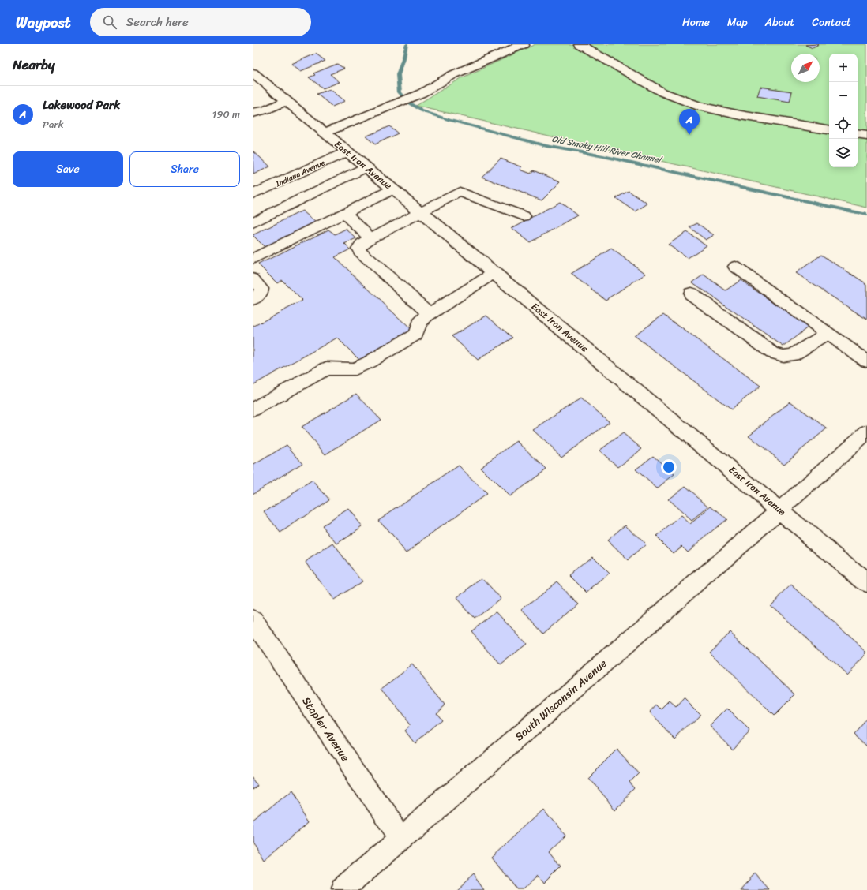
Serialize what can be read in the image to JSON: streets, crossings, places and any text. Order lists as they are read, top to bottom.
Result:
{
  "streets": {
    "street": [
      "East Iron Avenue",
      "Indiana Avenue",
      "South Wisconsin Avenue",
      "Stapler Avenue"
    ]
  },
  "crossings": [
    ["East Iron Avenue", "Indiana Avenue"],
    ["East Iron Avenue", "South Wisconsin Avenue"],
    ["South Wisconsin Avenue", "Stapler Avenue"]
  ],
  "water": ["Old Smoky Hill River Channel"],
  "north": "top right",
  "page": {
    "header": "Waypost",
    "search": "Search here",
    "nav": [
      "Home",
      "Map",
      "About",
      "Contact"
    ],
    "heading": "Nearby",
    "map_buttons": ["+", "−"],
    "list": [
      {
        "mark": "A",
        "name": "Lakewood Park",
        "note": "Park",
        "value": "190 m"
      }
    ],
    "pins": "A",
    "buttons": ["Save", "Share"]
  }
}
